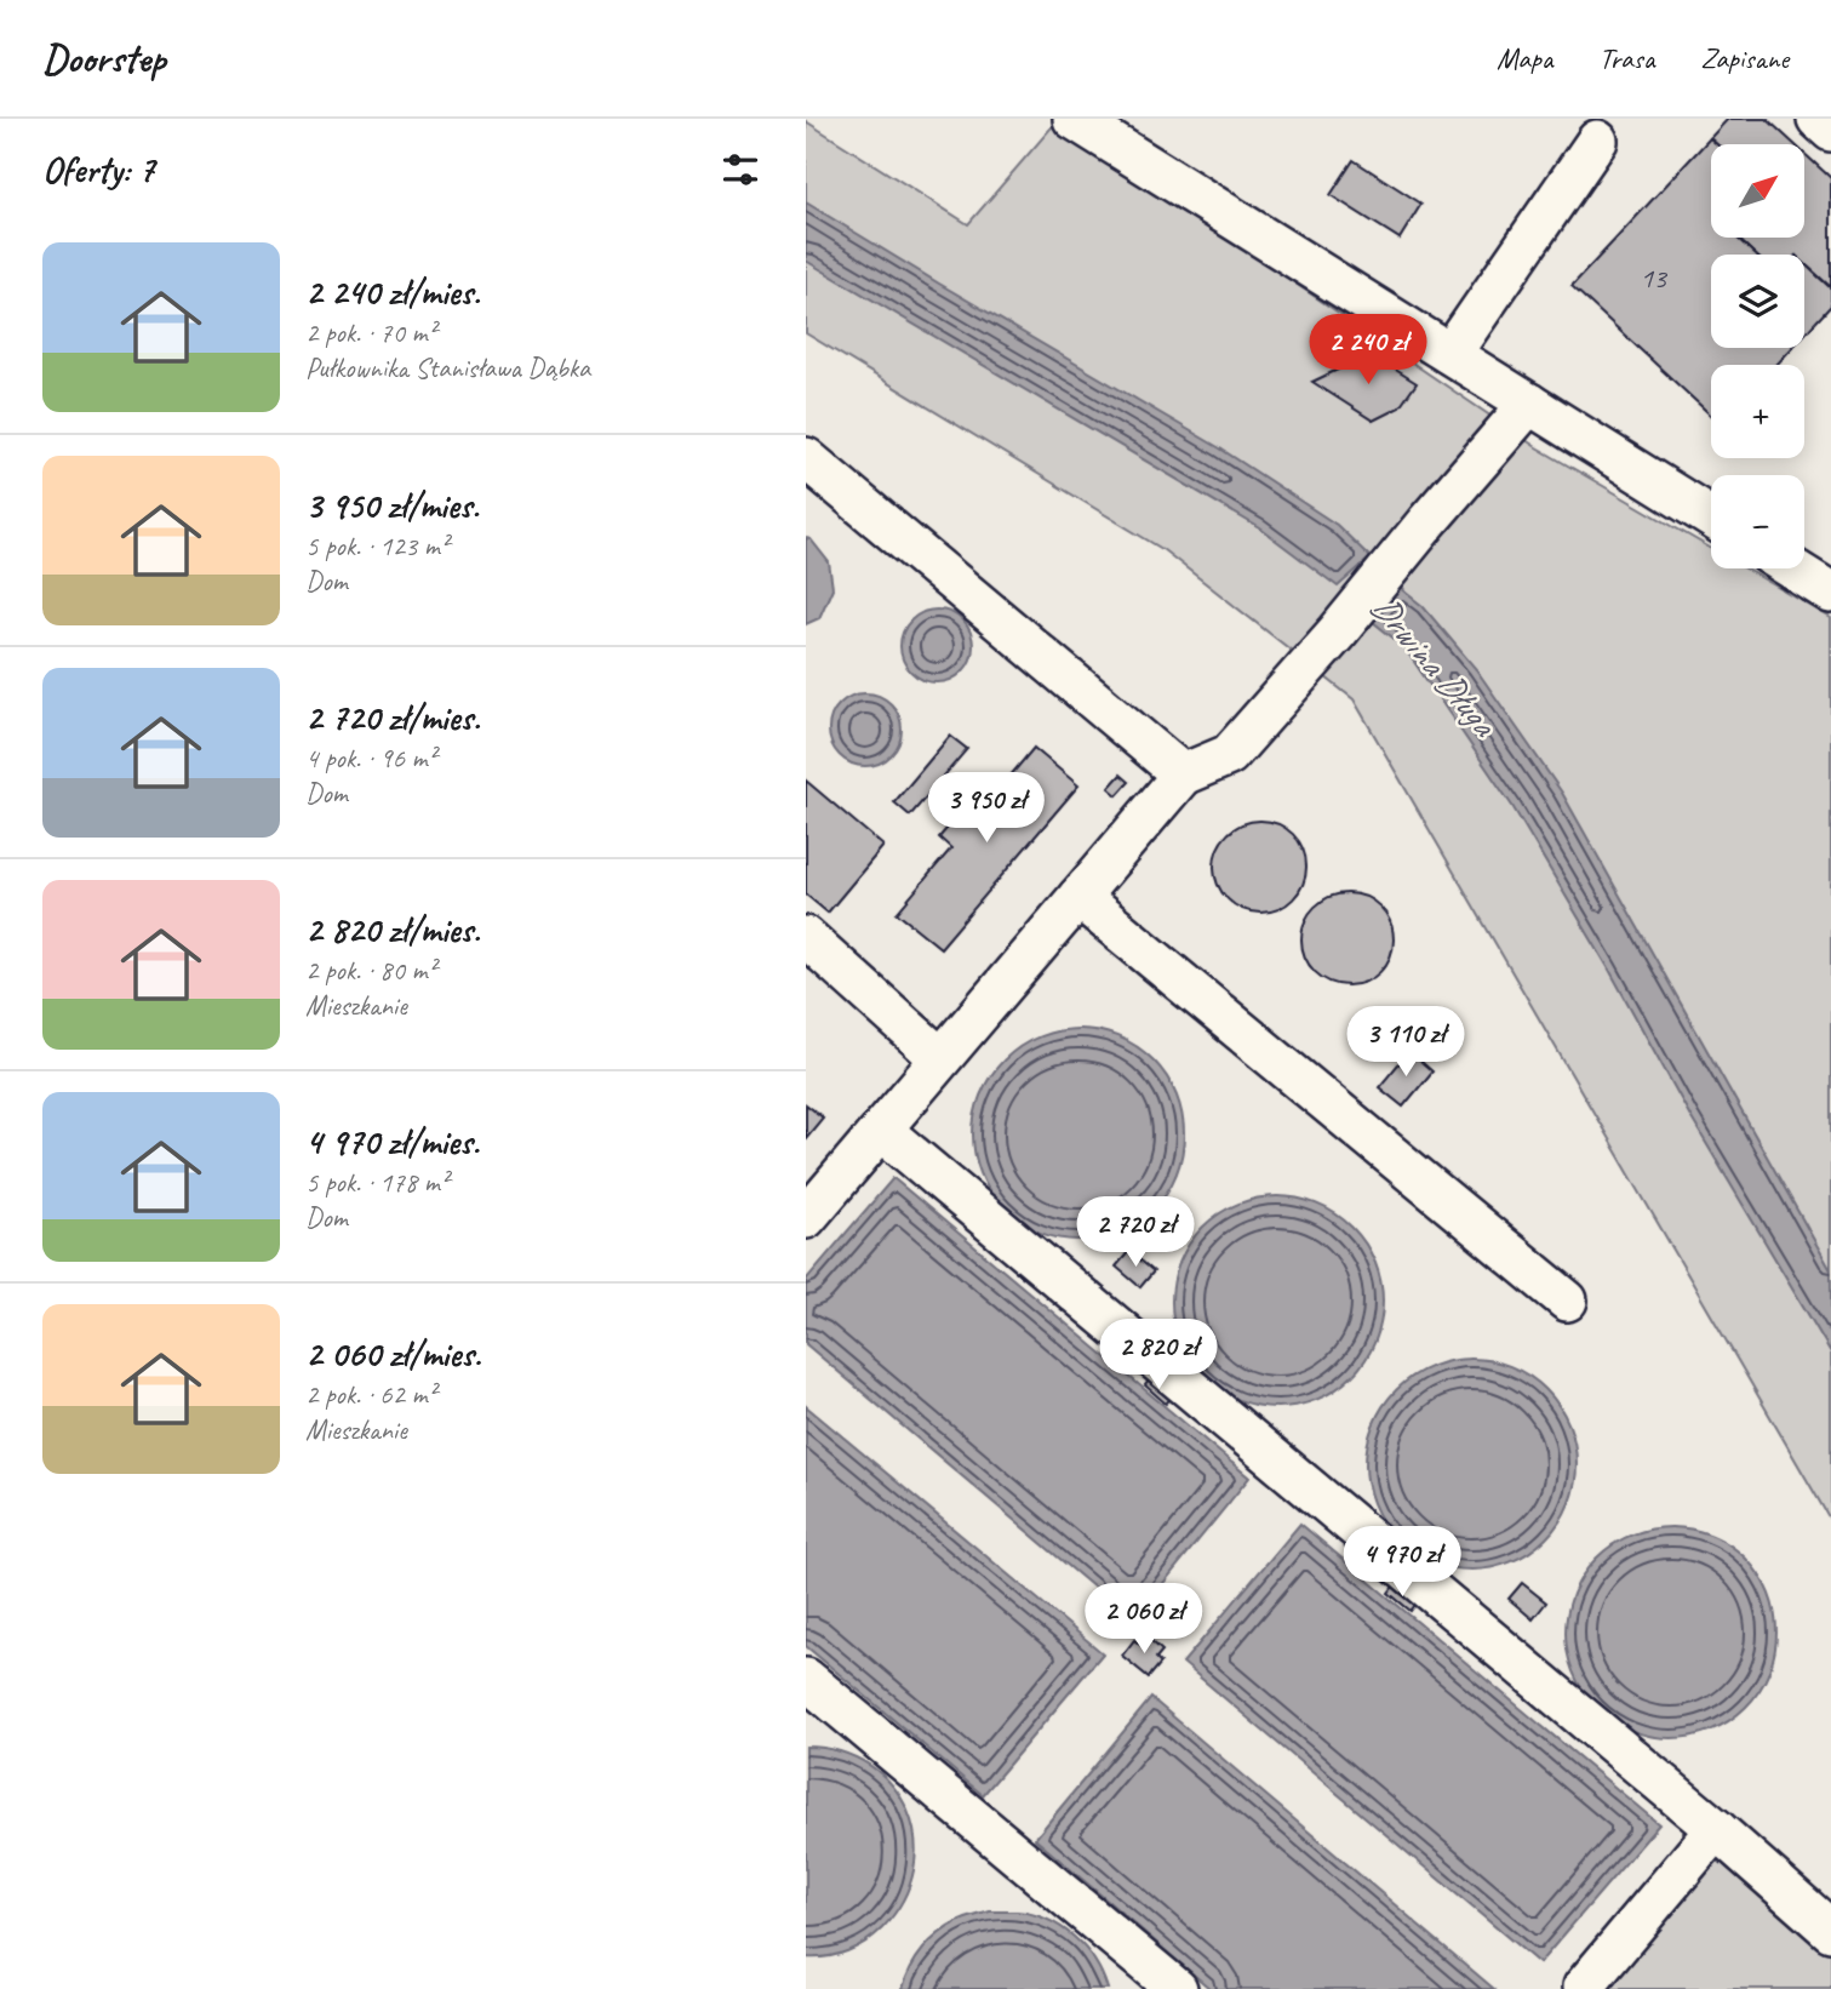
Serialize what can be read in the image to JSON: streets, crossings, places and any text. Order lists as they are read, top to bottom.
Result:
{
  "water": ["Drwina Długa"],
  "house_numbers": ["13"],
  "north": "top right",
  "page": {
    "header": "Doorstep",
    "nav": ["Mapa", "Trasa", "Zapisane"],
    "heading": "Oferty: 7",
    "map_buttons": ["+", "−"],
    "list": [
      {
        "name": "2 240 zł/mies.",
        "note": "2 pok. · 70 m² · Pułkownika Stanisława Dąbka"
      },
      {
        "name": "3 950 zł/mies.",
        "note": "5 pok. · 123 m² · Dom"
      },
      {
        "name": "2 720 zł/mies.",
        "note": "4 pok. · 96 m² · Dom"
      },
      {
        "name": "2 820 zł/mies.",
        "note": "2 pok. · 80 m² · Mieszkanie"
      },
      {
        "name": "4 970 zł/mies.",
        "note": "5 pok. · 178 m² · Dom"
      },
      {
        "name": "2 060 zł/mies.",
        "note": "2 pok. · 62 m² · Mieszkanie"
      }
    ],
    "price": [
      "2 240 zł",
      "3 950 zł",
      "3 110 zł",
      "2 720 zł",
      "2 820 zł",
      "4 970 zł",
      "2 060 zł"
    ]
  }
}
